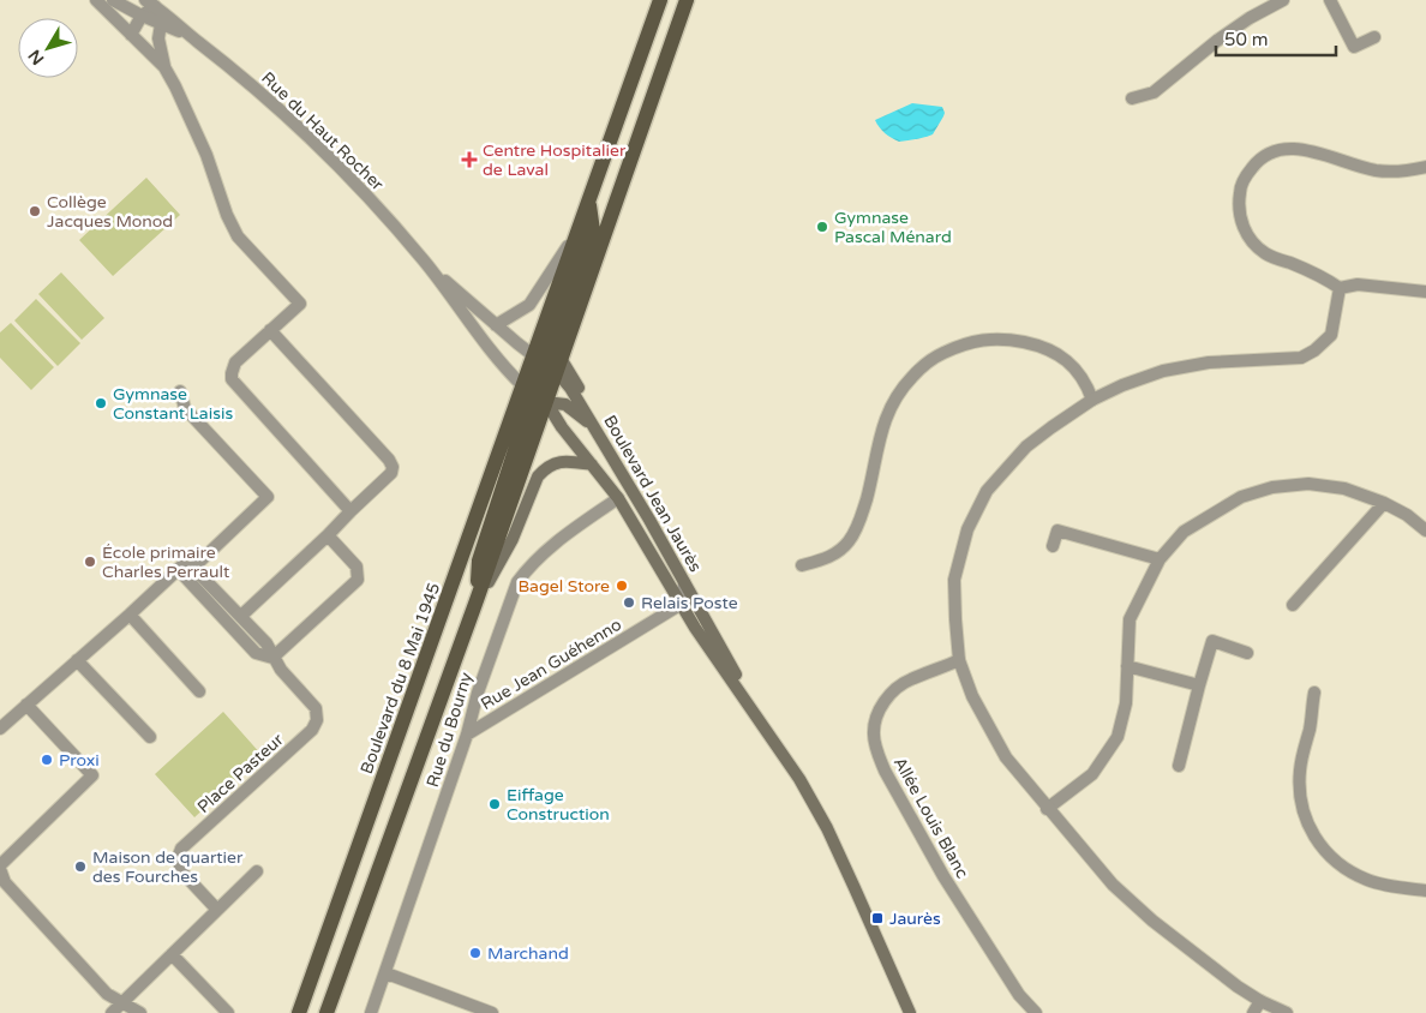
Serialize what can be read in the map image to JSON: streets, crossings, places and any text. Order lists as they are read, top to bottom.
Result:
{
  "streets": {
    "main road": ["Boulevard Jean Jaurès", "Boulevard du 8 Mai 1945"],
    "street": [
      "Rue du Haut Rocher",
      "Rue Jean Guéhenno",
      "Rue du Bourny",
      "Place Pasteur",
      "Allée Louis Blanc"
    ]
  },
  "crossings": [
    ["Rue du Haut Rocher", "Boulevard Jean Jaurès"],
    ["Rue du Haut Rocher", "Boulevard du 8 Mai 1945"],
    ["Boulevard Jean Jaurès", "Rue Jean Guéhenno"],
    ["Boulevard Jean Jaurès", "Boulevard du 8 Mai 1945"],
    ["Boulevard Jean Jaurès", "Rue du Bourny"],
    ["Rue Jean Guéhenno", "Rue du Bourny"]
  ],
  "places": {
    "health": ["Centre Hospitalier de Laval"],
    "other": [
      "Collège Jacques Monod",
      "Gymnase Pascal Ménard",
      "Gymnase Constant Laisis",
      "École primaire Charles Perrault",
      "Bagel Store",
      "Relais Poste",
      "Proxi",
      "Eiffage Construction",
      "Maison de quartier des Fourches",
      "Marchand"
    ],
    "transit": ["Jaurès"]
  },
  "scale_bar": "50 m",
  "north": "bottom left"
}
